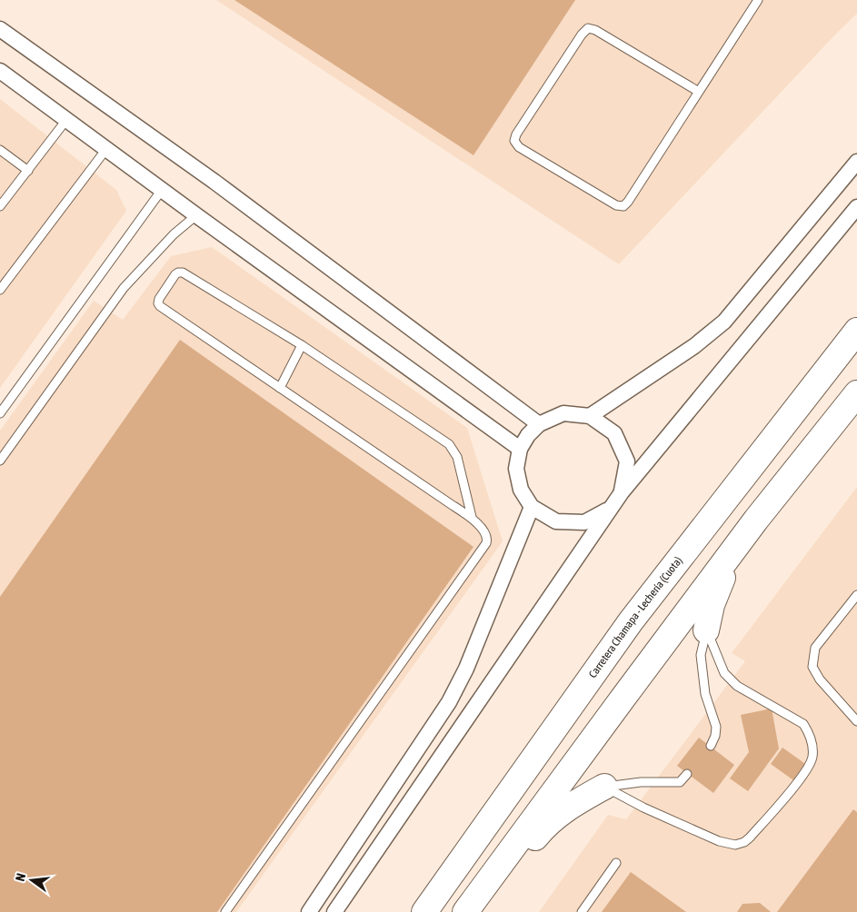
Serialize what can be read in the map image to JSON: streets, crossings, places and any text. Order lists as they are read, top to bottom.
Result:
{
  "streets": {
    "highway": ["Carretera Chamapa - Lechería (Cuota)"]
  },
  "north": "left"
}
